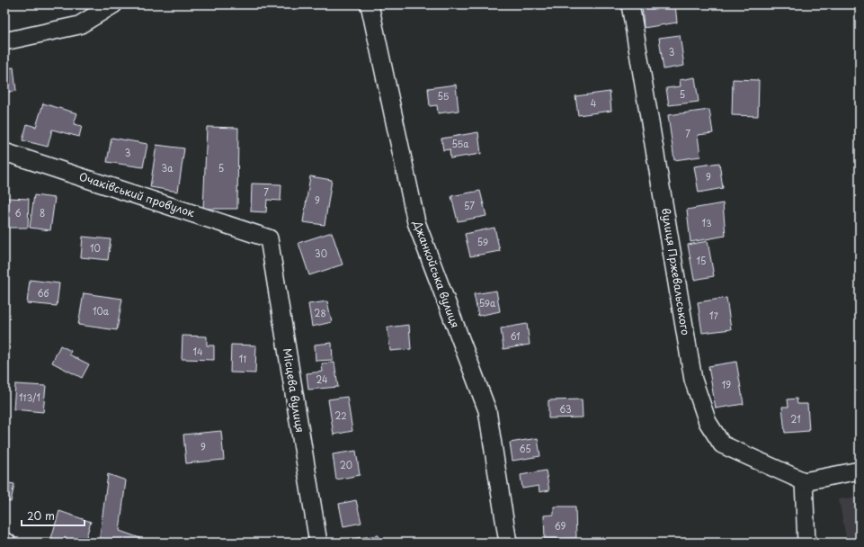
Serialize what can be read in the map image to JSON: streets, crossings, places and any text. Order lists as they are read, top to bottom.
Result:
{
  "streets": {
    "street": [
      "Очаківський провулок",
      "вулиця Пржевальського",
      "Джанкойська вулиця",
      "Місцева вулиця"
    ]
  },
  "crossings": [
    ["Очаківський провулок", "Місцева вулиця"]
  ],
  "house_numbers": [
    "3",
    "5",
    "55",
    "4",
    "7",
    "55а",
    "3",
    "3а",
    "5",
    "9",
    "7",
    "9",
    "57",
    "6",
    "8",
    "13",
    "59",
    "10",
    "30",
    "15",
    "6б",
    "59а",
    "10а",
    "28",
    "17",
    "61",
    "14",
    "11",
    "24",
    "19",
    "113/1",
    "63",
    "22",
    "21",
    "9",
    "65",
    "20",
    "69"
  ],
  "scale_bar": "20 m"
}
